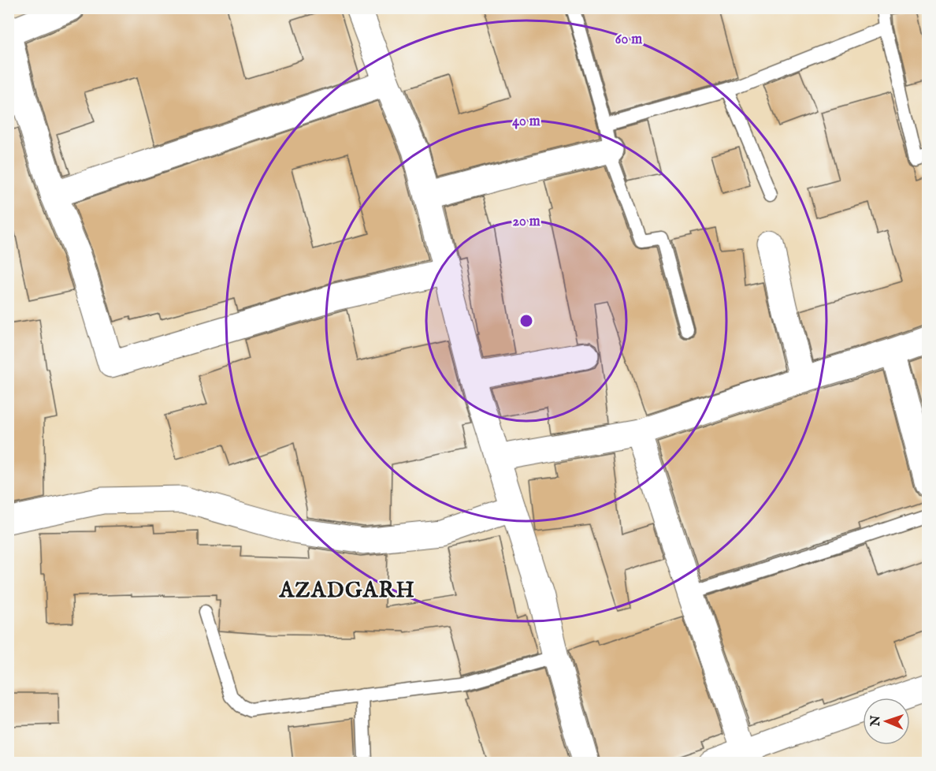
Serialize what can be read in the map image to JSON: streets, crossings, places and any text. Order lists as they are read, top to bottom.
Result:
{
  "districts": ["AZADGARH"],
  "north": "left",
  "rings": ["60 m", "40 m", "20 m"]
}
